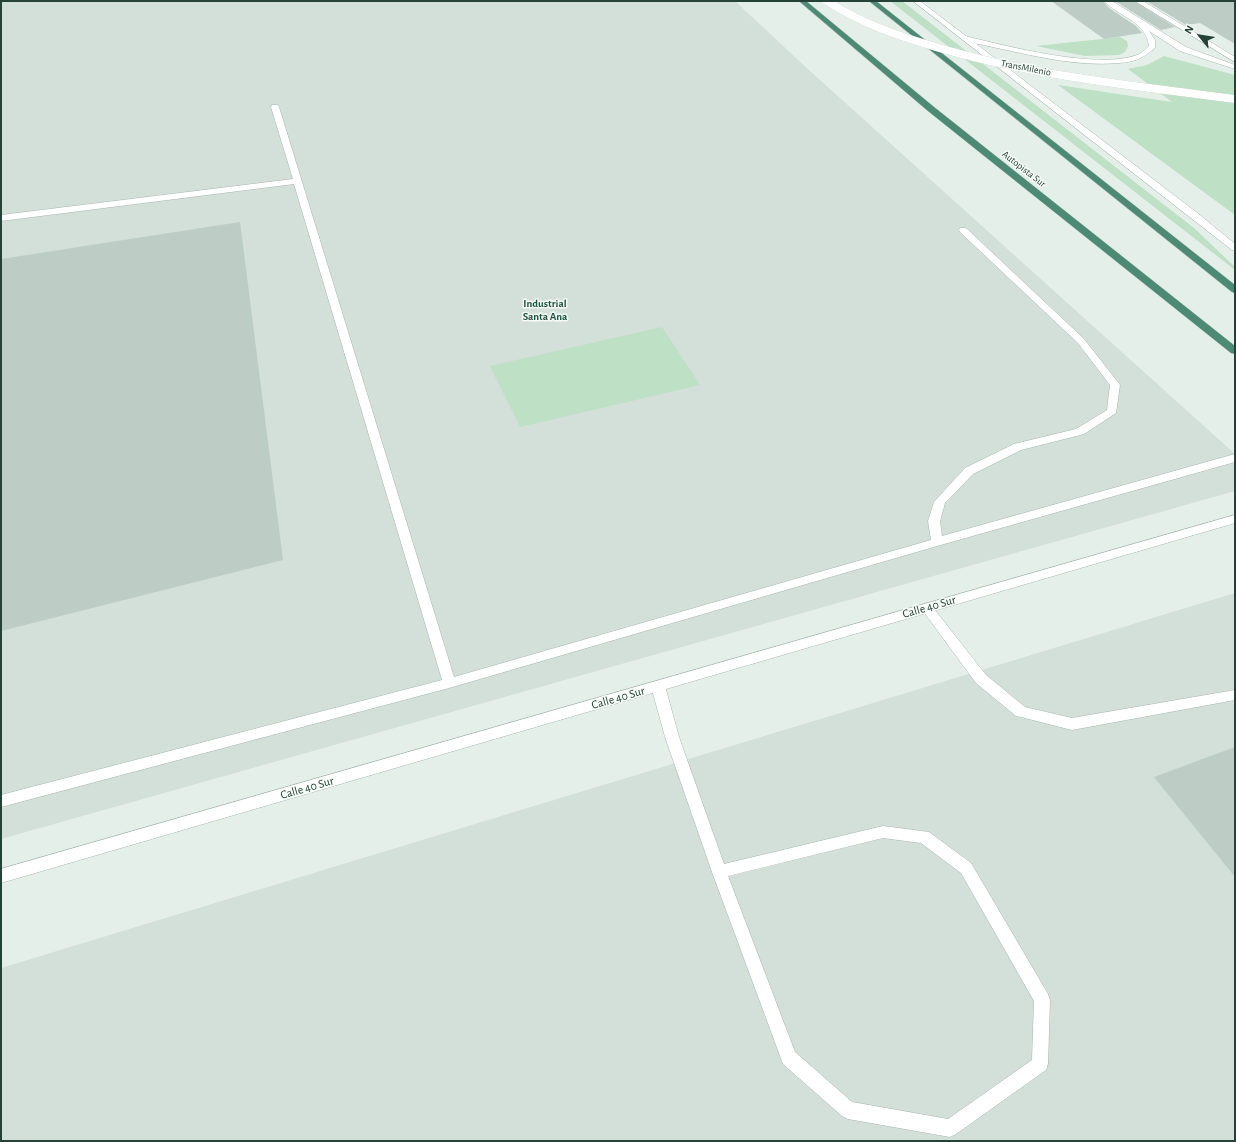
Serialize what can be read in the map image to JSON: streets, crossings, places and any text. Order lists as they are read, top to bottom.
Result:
{
  "streets": {
    "highway": ["Autopista Sur"],
    "street": ["TransMilenio", "Calle 40 Sur"]
  },
  "districts": ["Industrial Santa Ana"],
  "north": "top left"
}
